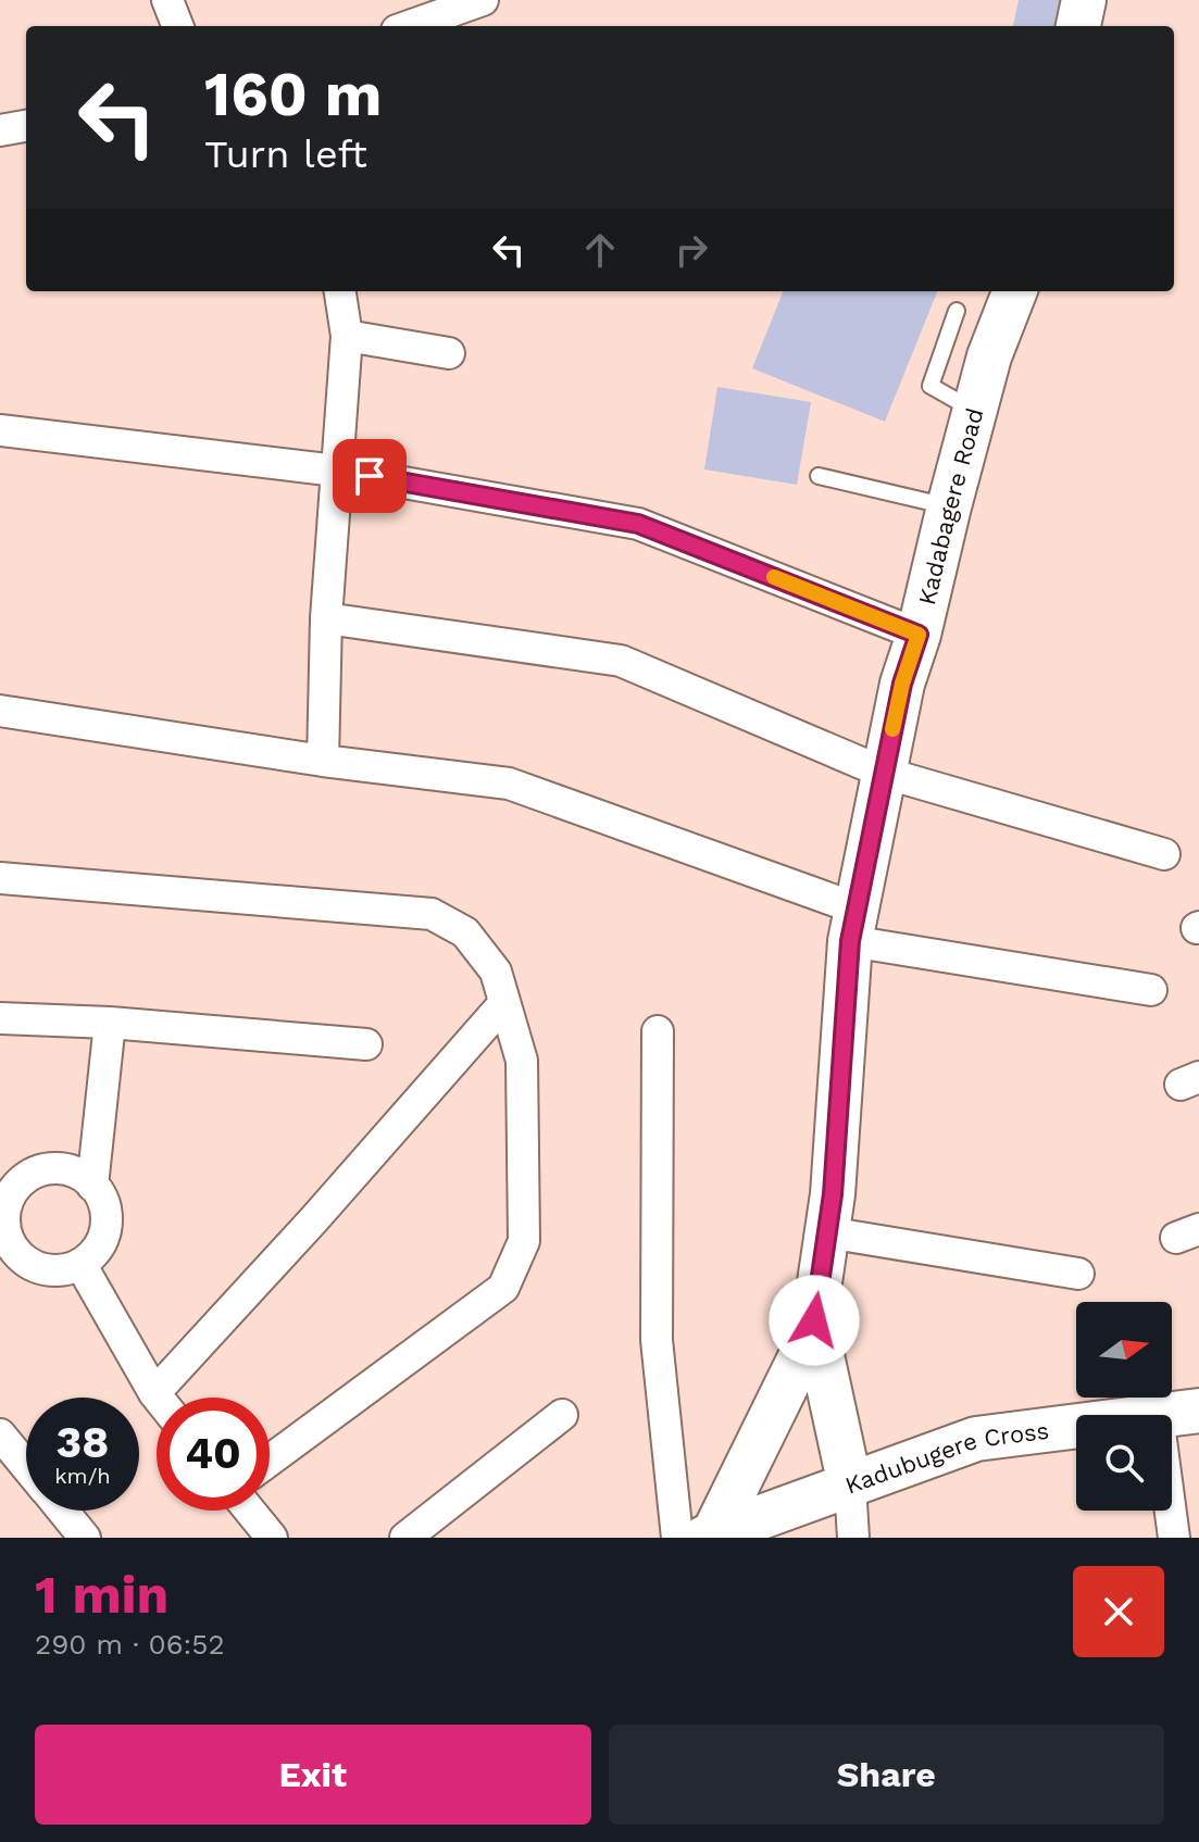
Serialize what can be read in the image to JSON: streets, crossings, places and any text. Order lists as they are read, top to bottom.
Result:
{
  "streets": {
    "street": ["Kadabagere Road", "Kadubugere Cross"]
  },
  "crossings": [
    ["Kadabagere Road", "Kadubugere Cross"]
  ],
  "north": "right",
  "page": {
    "turn": ["160 m", "Turn left"],
    "speed": "38 km/h",
    "limit": "40",
    "heading": ["1 min", "290 m · 06:52"],
    "buttons": ["Exit", "Share"]
  }
}
